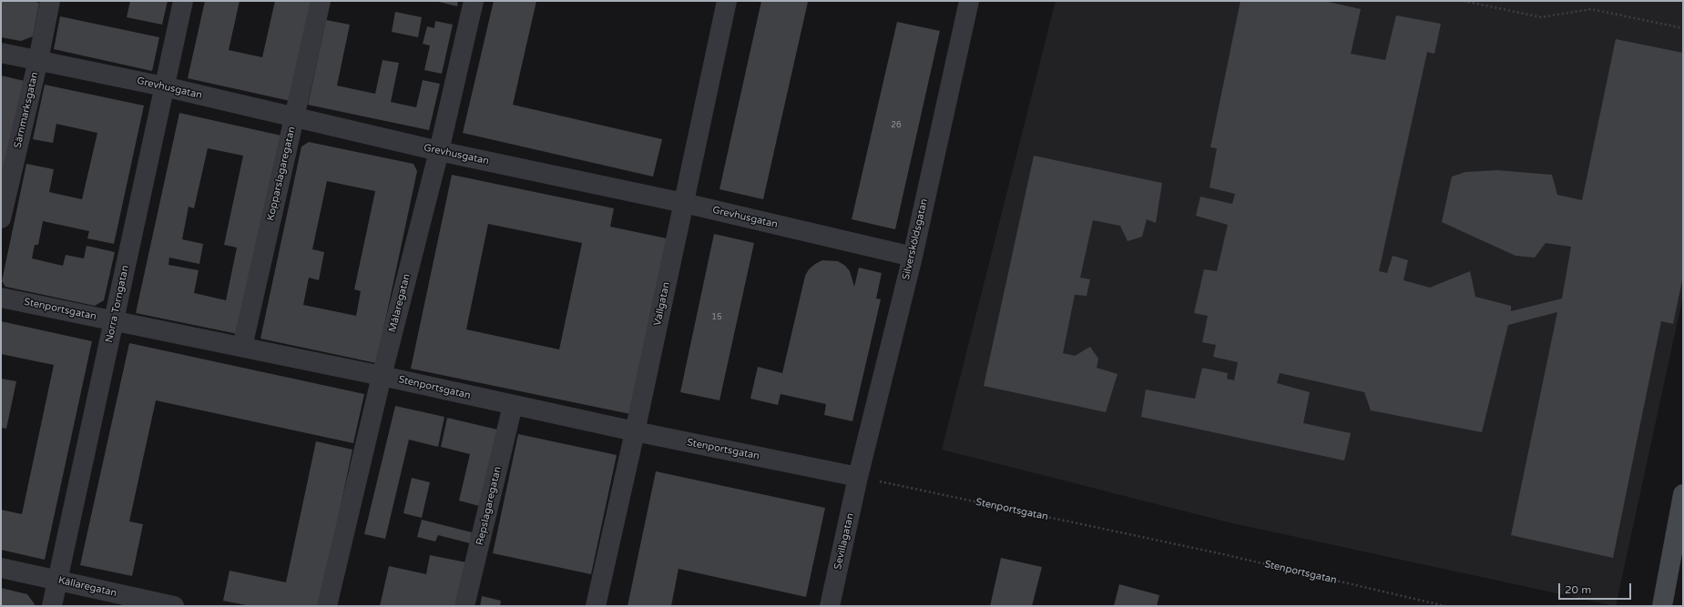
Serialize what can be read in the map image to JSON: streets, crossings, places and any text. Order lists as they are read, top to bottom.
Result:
{
  "streets": {
    "street": [
      "Grevhusgatan",
      "Särnmarksgatan",
      "Kopparslagaregatan",
      "Silversköldsgatan",
      "Målaregatan",
      "Norra Torngatan",
      "Vallgatan",
      "Stenportsgatan",
      "Repslagaregatan",
      "Sevillagatan",
      "Källaregatan"
    ]
  },
  "crossings": [
    ["Grevhusgatan", "Särnmarksgatan"],
    ["Grevhusgatan", "Kopparslagaregatan"],
    ["Grevhusgatan", "Silversköldsgatan"],
    ["Grevhusgatan", "Målaregatan"],
    ["Grevhusgatan", "Norra Torngatan"],
    ["Grevhusgatan", "Vallgatan"],
    ["Kopparslagaregatan", "Stenportsgatan"],
    ["Silversköldsgatan", "Stenportsgatan"],
    ["Silversköldsgatan", "Sevillagatan"],
    ["Målaregatan", "Stenportsgatan"],
    ["Norra Torngatan", "Stenportsgatan"],
    ["Norra Torngatan", "Källaregatan"],
    ["Vallgatan", "Stenportsgatan"],
    ["Stenportsgatan", "Repslagaregatan"],
    ["Stenportsgatan", "Sevillagatan"]
  ],
  "house_numbers": ["26", "15"],
  "scale_bar": "20 m"
}
